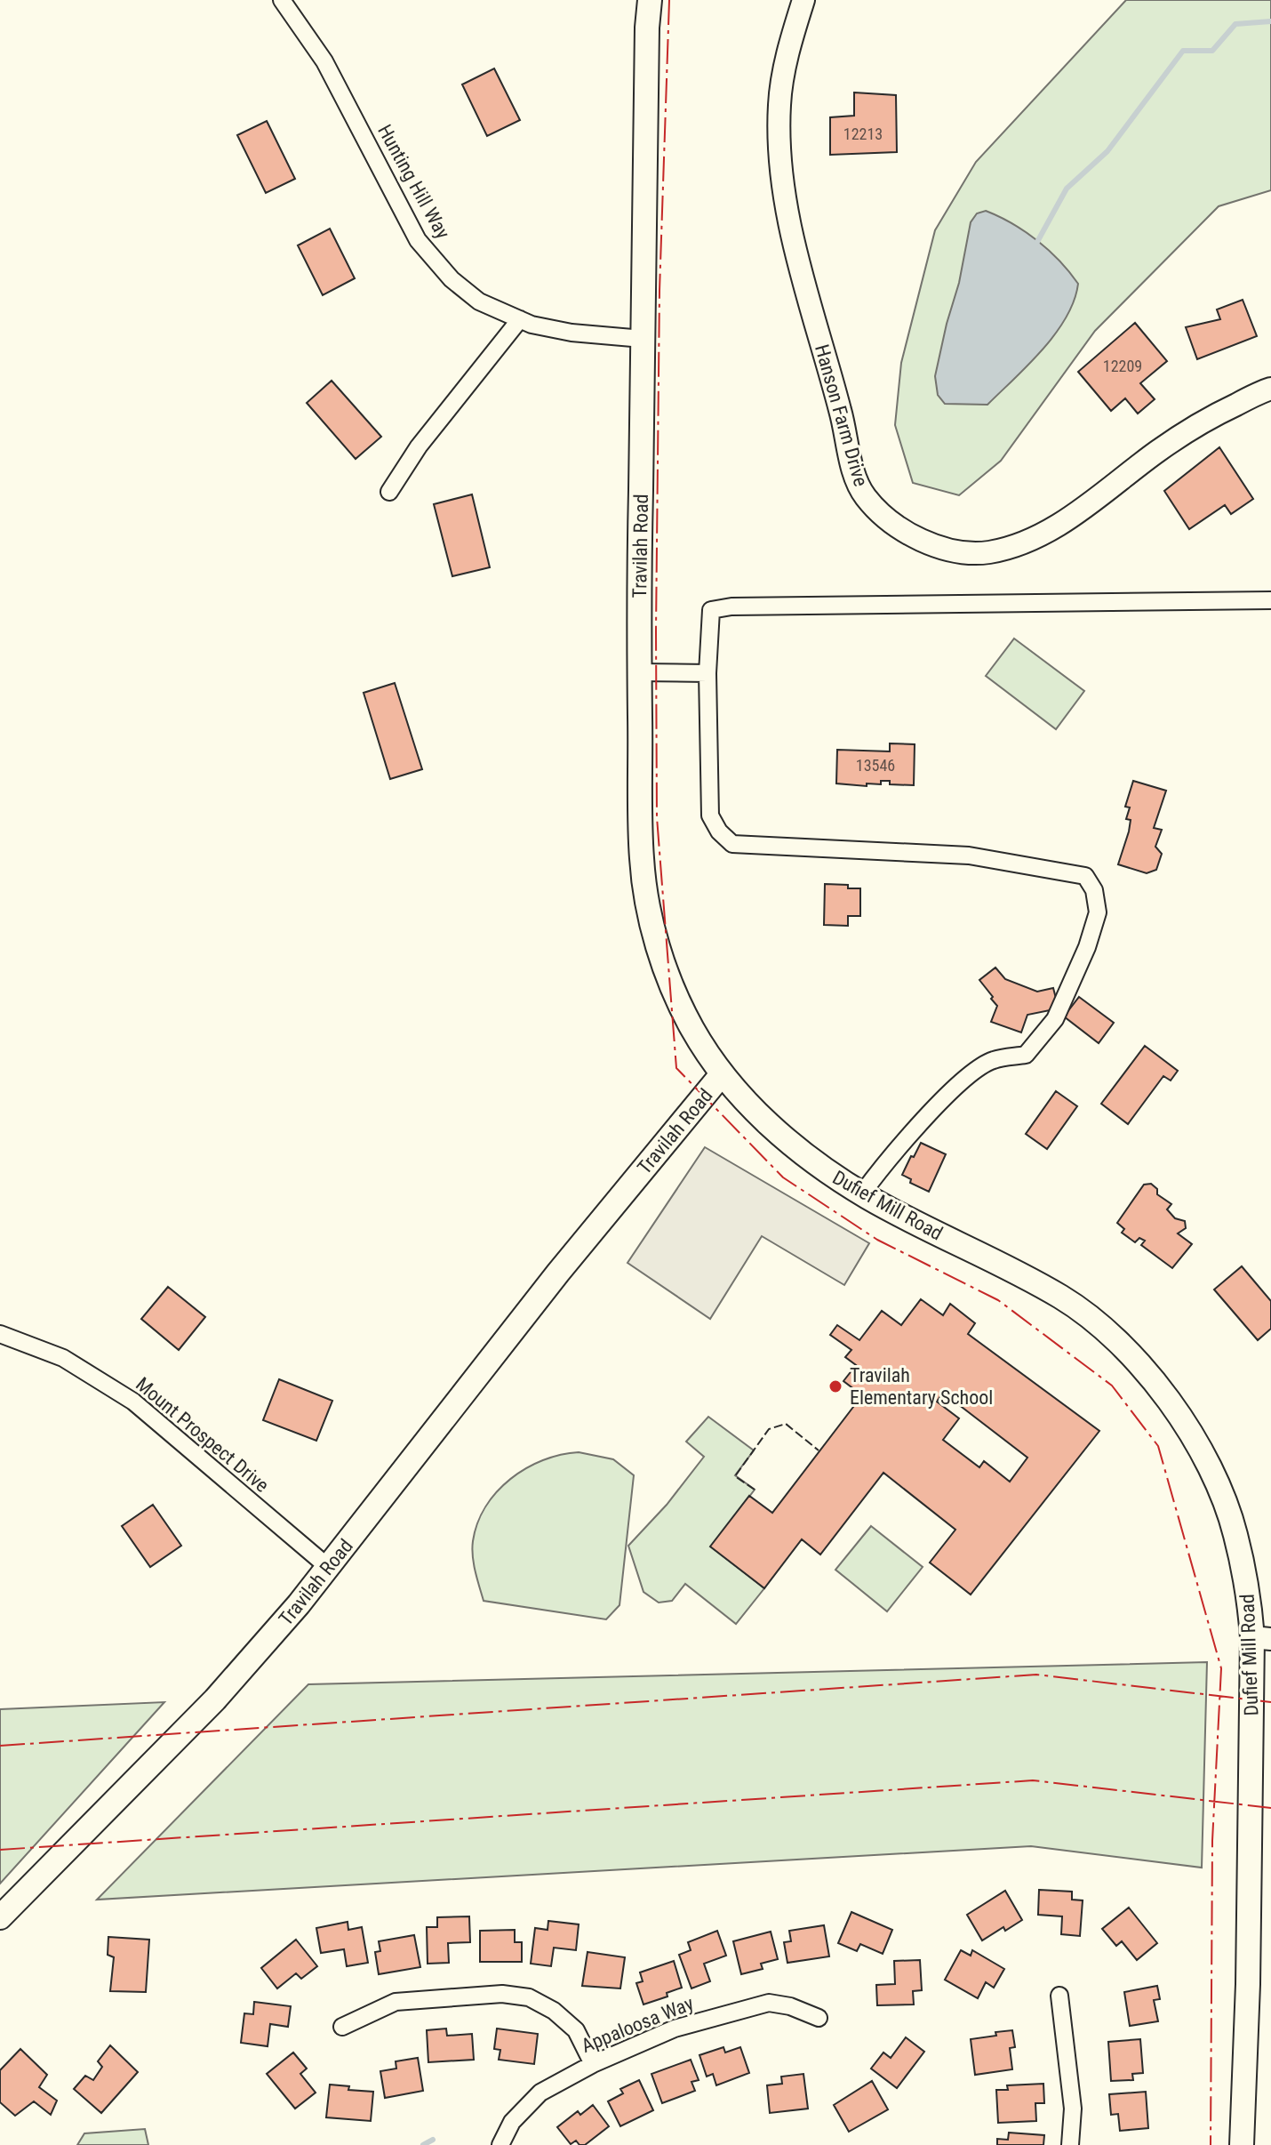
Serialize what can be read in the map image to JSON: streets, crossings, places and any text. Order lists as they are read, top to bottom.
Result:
{
  "streets": {
    "main road": ["Travilah Road", "Dufief Mill Road"],
    "street": [
      "Hunting Hill Way",
      "Hanson Farm Drive",
      "Mount Prospect Drive",
      "Appaloosa Way"
    ]
  },
  "crossings": [
    ["Hunting Hill Way", "Travilah Road"],
    ["Travilah Road", "Dufief Mill Road"],
    ["Travilah Road", "Mount Prospect Drive"]
  ],
  "places": ["Travilah Elementary School"],
  "house_numbers": ["12213", "12209", "13546"]
}
